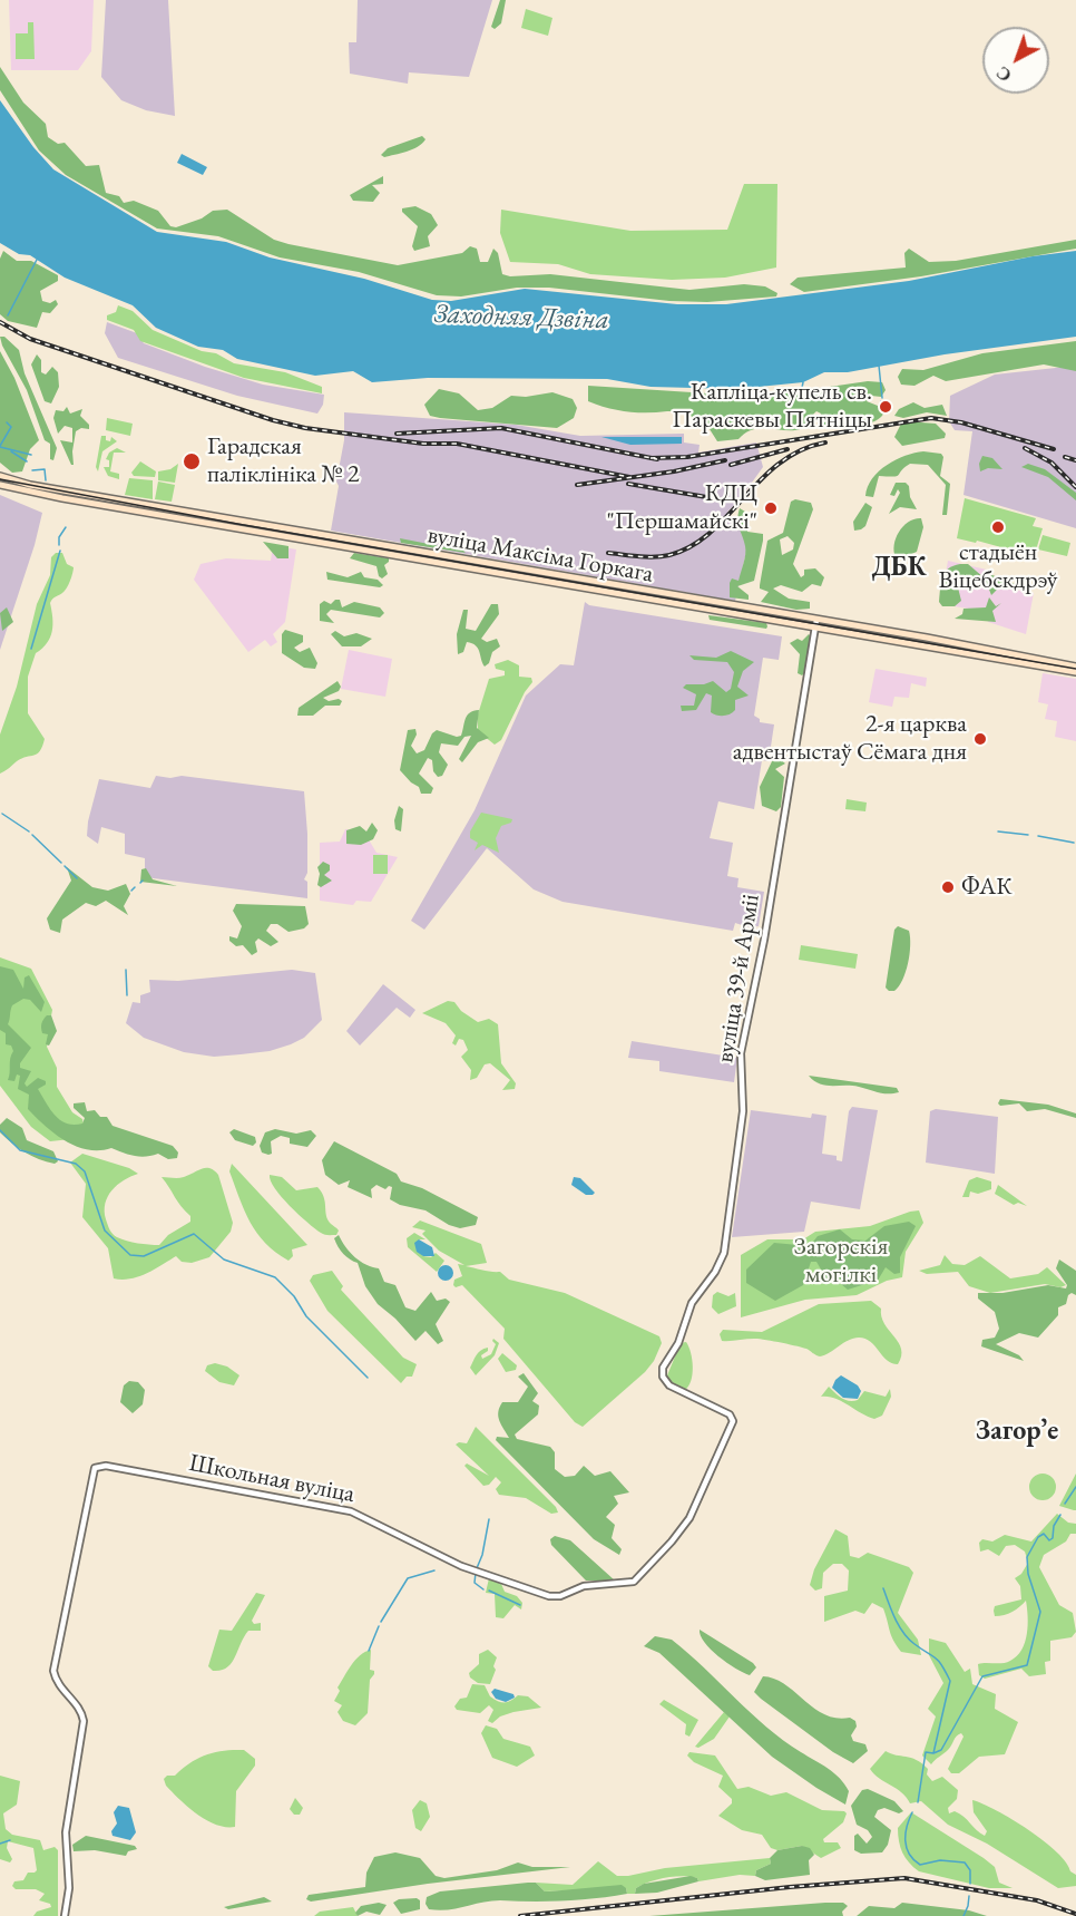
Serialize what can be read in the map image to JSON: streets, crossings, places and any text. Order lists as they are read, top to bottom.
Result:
{
  "streets": {
    "main road": ["вуліца Максіма Горкага"],
    "street": ["вуліца 39-й Арміі", "Школьная вуліца"]
  },
  "crossings": [
    ["вуліца Максіма Горкага", "вуліца 39-й Арміі"],
    ["вуліца 39-й Арміі", "Школьная вуліца"]
  ],
  "districts": ["ДБК", "Загорʼе"],
  "water": ["Заходняя Дзвіна"],
  "parks": ["Загорскія могілкі"],
  "places": [
    "Капліца-купель св. Параскевы Пятніцы",
    "Гарадская паліклініка № 2",
    "КДЦ \"Першамайскі\"",
    "стадыён Віцебскдрэў",
    "2-я царква адвентыстаў Сёмага дня",
    "ФАК"
  ],
  "north": "bottom left"
}
